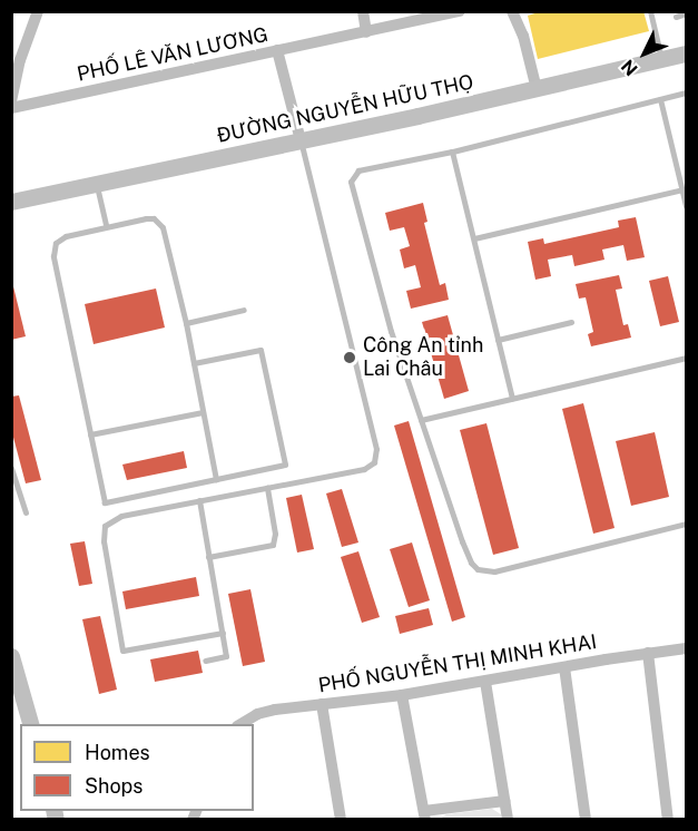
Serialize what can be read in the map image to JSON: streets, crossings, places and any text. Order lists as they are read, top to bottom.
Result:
{
  "streets": {
    "street": ["PHỐ LÊ VĂN LƯƠNG", "ĐƯỜNG NGUYỄN HỮU THỌ", "PHỐ NGUYỄN THỊ MINH KHAI"]
  },
  "places": ["Công An tỉnh Lai Châu"],
  "legend": ["Homes", "Shops"],
  "north": "bottom left"
}
